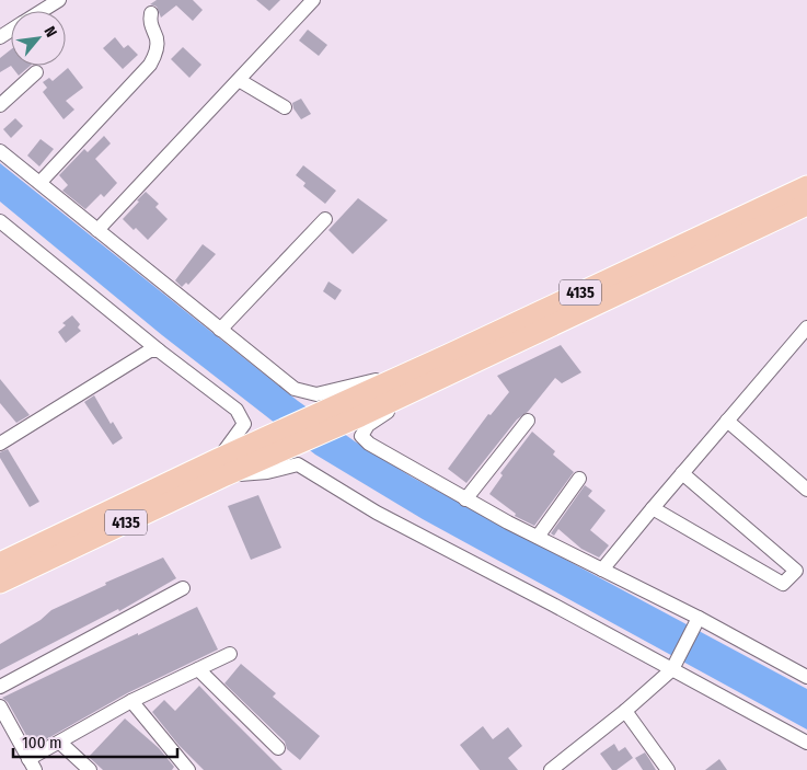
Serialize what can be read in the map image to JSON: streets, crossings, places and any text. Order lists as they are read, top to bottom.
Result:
{
  "streets": {
    "main road": ["4135"]
  },
  "scale_bar": "100 m",
  "north": "top right"
}
